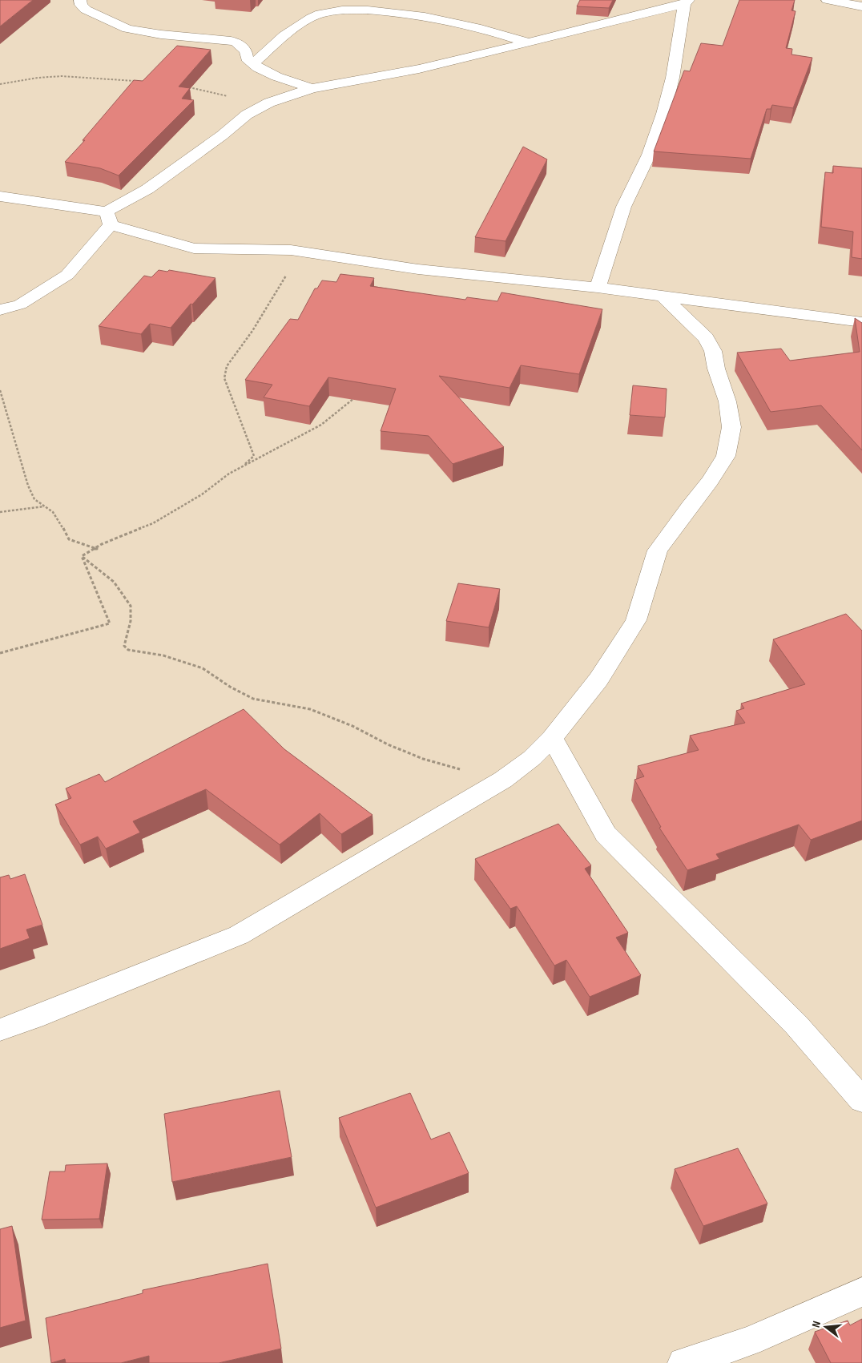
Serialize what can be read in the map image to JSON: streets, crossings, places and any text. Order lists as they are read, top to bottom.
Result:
{
  "north": "left"
}
